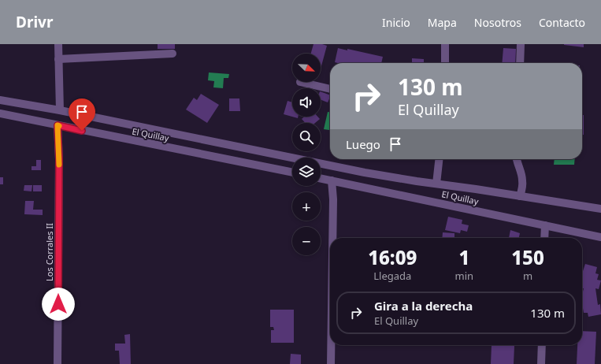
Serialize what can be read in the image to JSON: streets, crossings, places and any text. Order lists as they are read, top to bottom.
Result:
{
  "streets": {
    "street": ["El Quillay", "Los Corrales II"]
  },
  "crossings": [
    ["El Quillay", "Los Corrales II"]
  ],
  "north": "bottom right",
  "page": {
    "header": "Drivr",
    "nav": [
      "Inicio",
      "Mapa",
      "Nosotros",
      "Contacto"
    ],
    "map_buttons": ["+", "−"],
    "turn": ["130 m", "El Quillay"],
    "then": "Luego",
    "eta": [
      "16:09",
      "Llegada",
      "1",
      "min",
      "150",
      "m"
    ],
    "list": [
      {
        "name": "Gira a la derecha",
        "note": "El Quillay",
        "value": "130 m"
      }
    ]
  }
}
